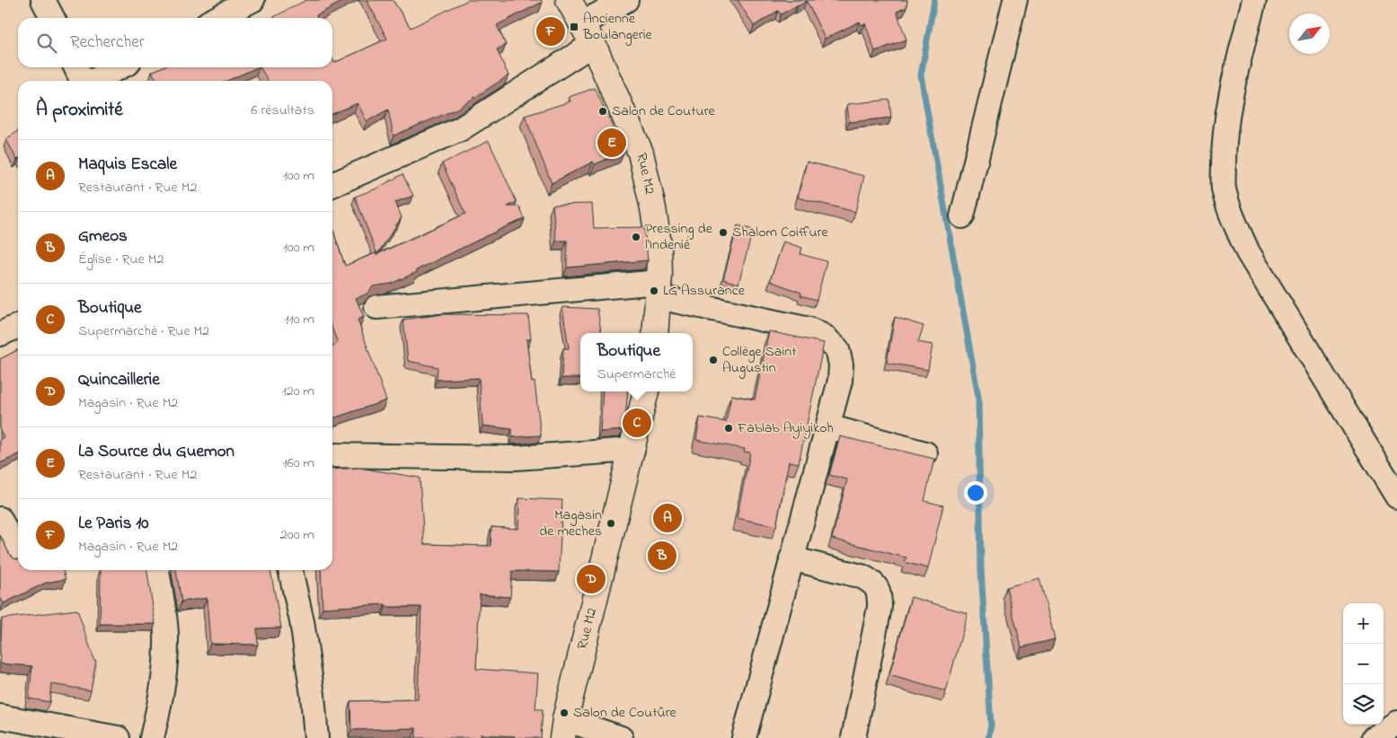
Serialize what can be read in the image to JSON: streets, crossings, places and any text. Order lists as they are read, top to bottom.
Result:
{
  "streets": {
    "street": ["Rue M2"]
  },
  "places": {
    "transit": ["Ancienne Boulangerie"],
    "other": [
      "Salon de Couture",
      "Shalom Coiffure",
      "Pressing de l'Indenié",
      "LG Assurance",
      "Collège Saint Augustin",
      "Fablab Ayiyikoh",
      "Magasin de meches",
      "Salon de Coutûre"
    ]
  },
  "north": "top right",
  "page": {
    "pins": [
      "F",
      "E",
      "C",
      "A",
      "B",
      "D"
    ],
    "search": "Rechercher",
    "heading": ["À proximité", "6 résultats"],
    "list": [
      {
        "mark": "A",
        "name": "Maquis Escale",
        "note": "Restaurant · Rue M2",
        "value": "100 m"
      },
      {
        "mark": "B",
        "name": "Gmeos",
        "note": "Église · Rue M2",
        "value": "100 m"
      },
      {
        "mark": "C",
        "name": "Boutique",
        "note": "Supermarché · Rue M2",
        "value": "110 m"
      },
      {
        "mark": "D",
        "name": "Quincaillerie",
        "note": "Magasin · Rue M2",
        "value": "120 m"
      },
      {
        "mark": "E",
        "name": "La Source du Guemon",
        "note": "Restaurant · Rue M2",
        "value": "160 m"
      },
      {
        "mark": "F",
        "name": "Le Paris 10",
        "note": "Magasin · Rue M2",
        "value": "200 m"
      }
    ],
    "popup": ["Boutique", "Supermarché"],
    "map_buttons": ["+", "−"]
  }
}
